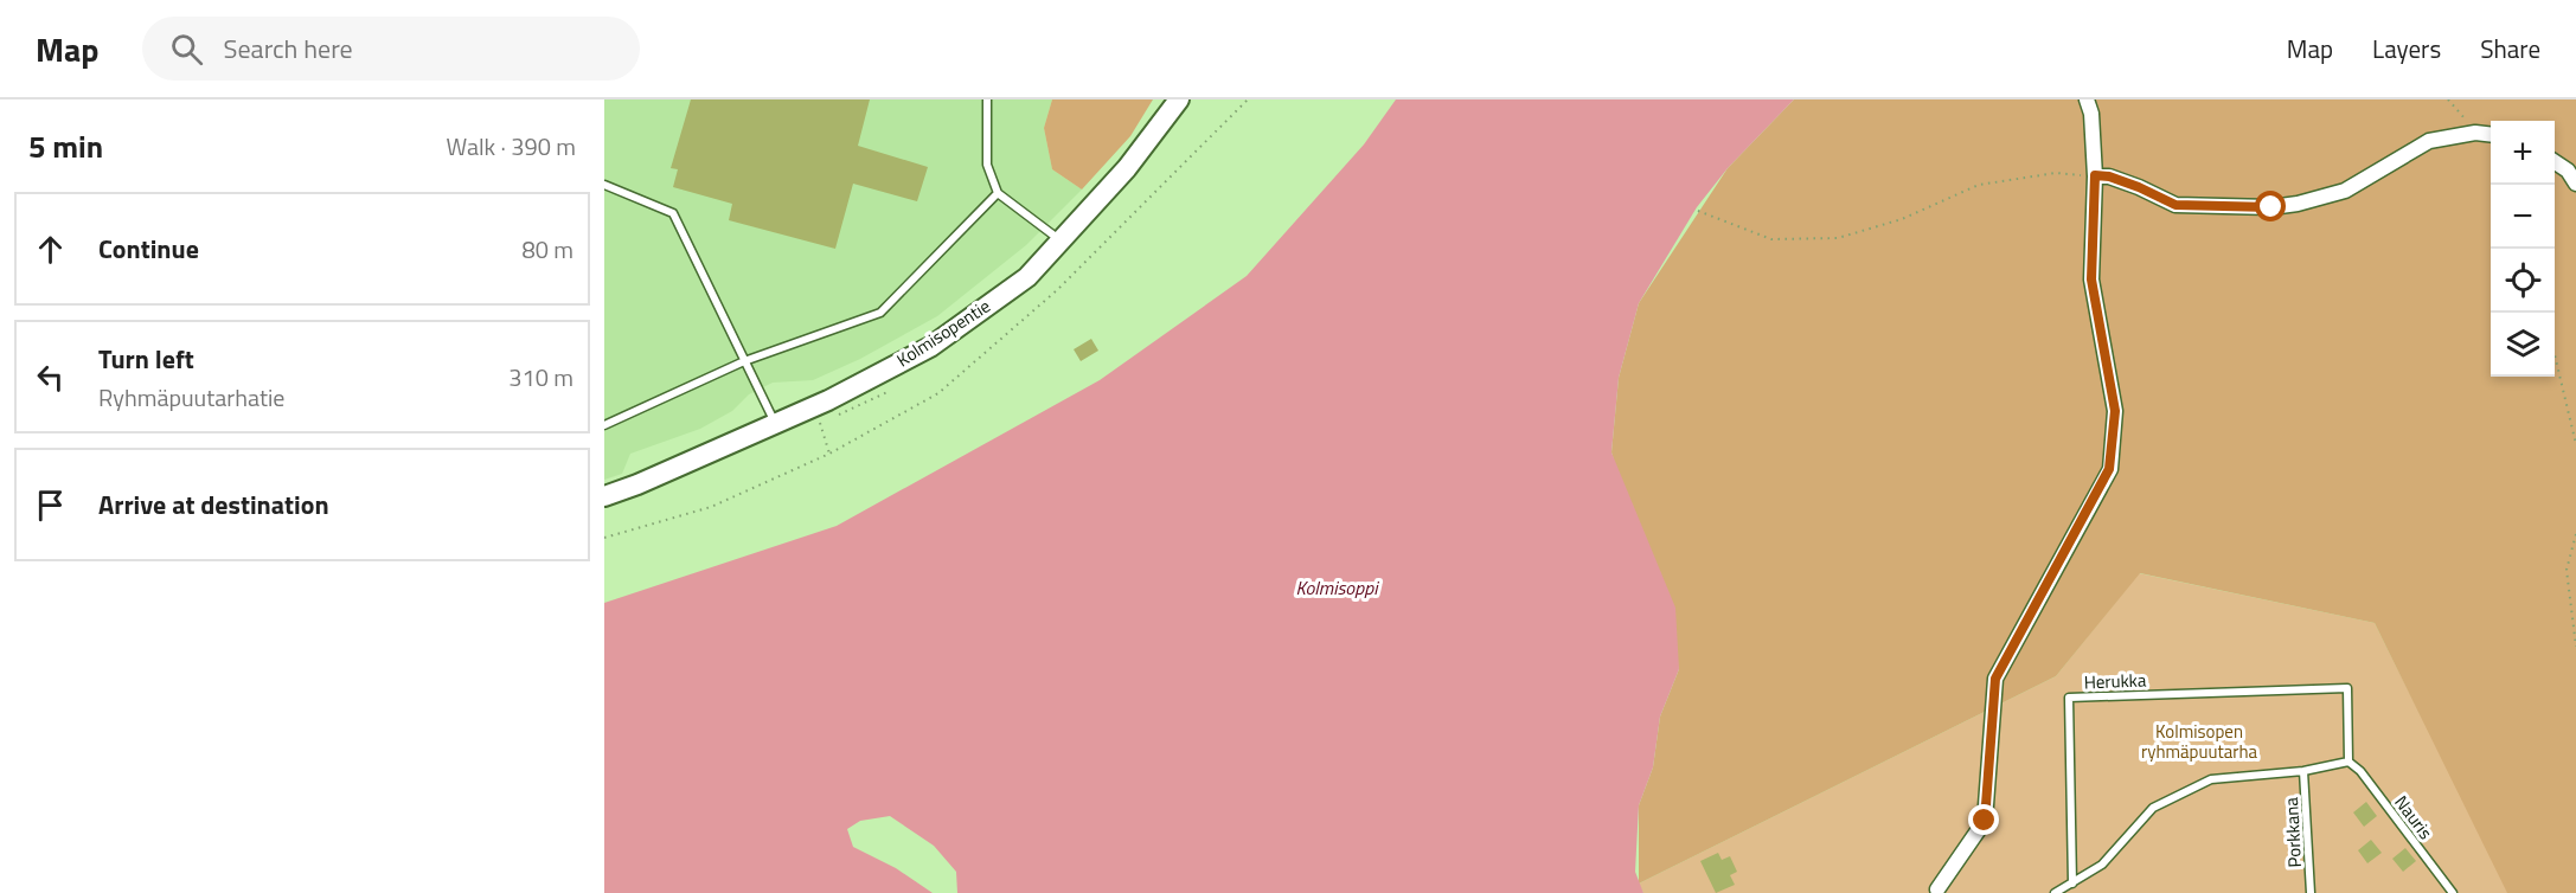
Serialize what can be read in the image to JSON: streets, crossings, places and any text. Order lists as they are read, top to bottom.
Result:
{
  "streets": {
    "main road": ["Kolmisopentie"],
    "lane": ["Herukka", "Nauris", "Porkkana"]
  },
  "crossings": [
    ["Herukka", "Nauris"]
  ],
  "water": ["Kolmisoppi"],
  "parks": ["Kolmisopen ryhmäpuutarha"],
  "page": {
    "header": "Map",
    "search": "Search here",
    "nav": ["Map", "Layers", "Share"],
    "heading": ["5 min", "Walk · 390 m"],
    "map_buttons": ["+", "−"],
    "list": [
      ["Continue", "80 m"],
      ["Turn left", "Ryhmäpuutarhatie", "310 m"],
      "Arrive at destination"
    ]
  }
}
